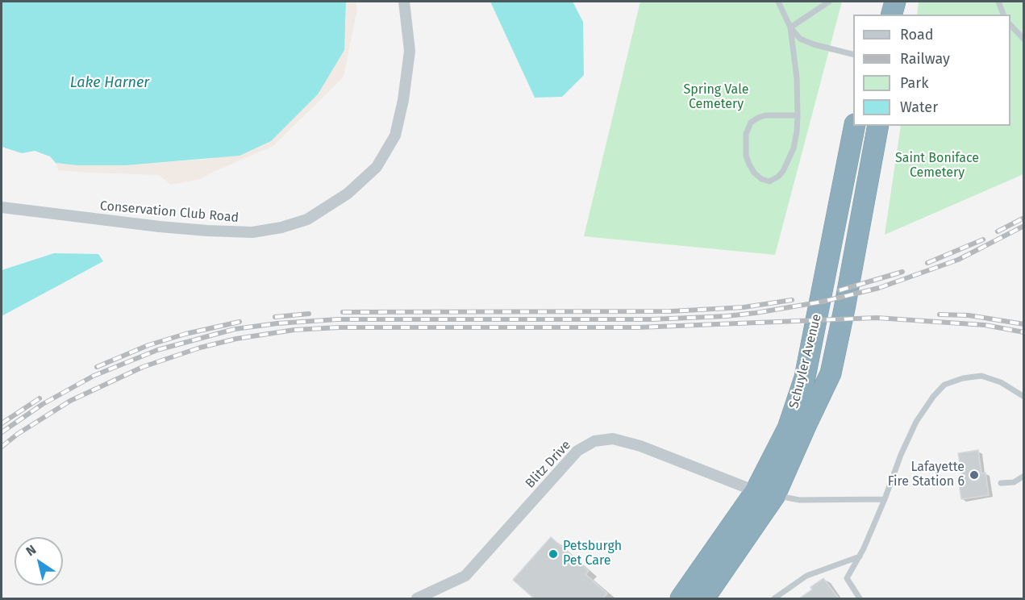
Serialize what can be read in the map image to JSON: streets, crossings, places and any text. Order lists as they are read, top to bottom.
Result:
{
  "streets": {
    "highway": ["Schuyler Avenue"],
    "street": ["Conservation Club Road", "Blitz Drive"]
  },
  "crossings": [
    ["Schuyler Avenue", "Blitz Drive"]
  ],
  "water": ["Lake Harner"],
  "parks": ["Spring Vale Cemetery", "Saint Boniface Cemetery"],
  "places": ["Lafayette Fire Station 6", "Petsburgh Pet Care"],
  "legend": [
    "Road",
    "Railway",
    "Park",
    "Water"
  ],
  "north": "top left"
}
